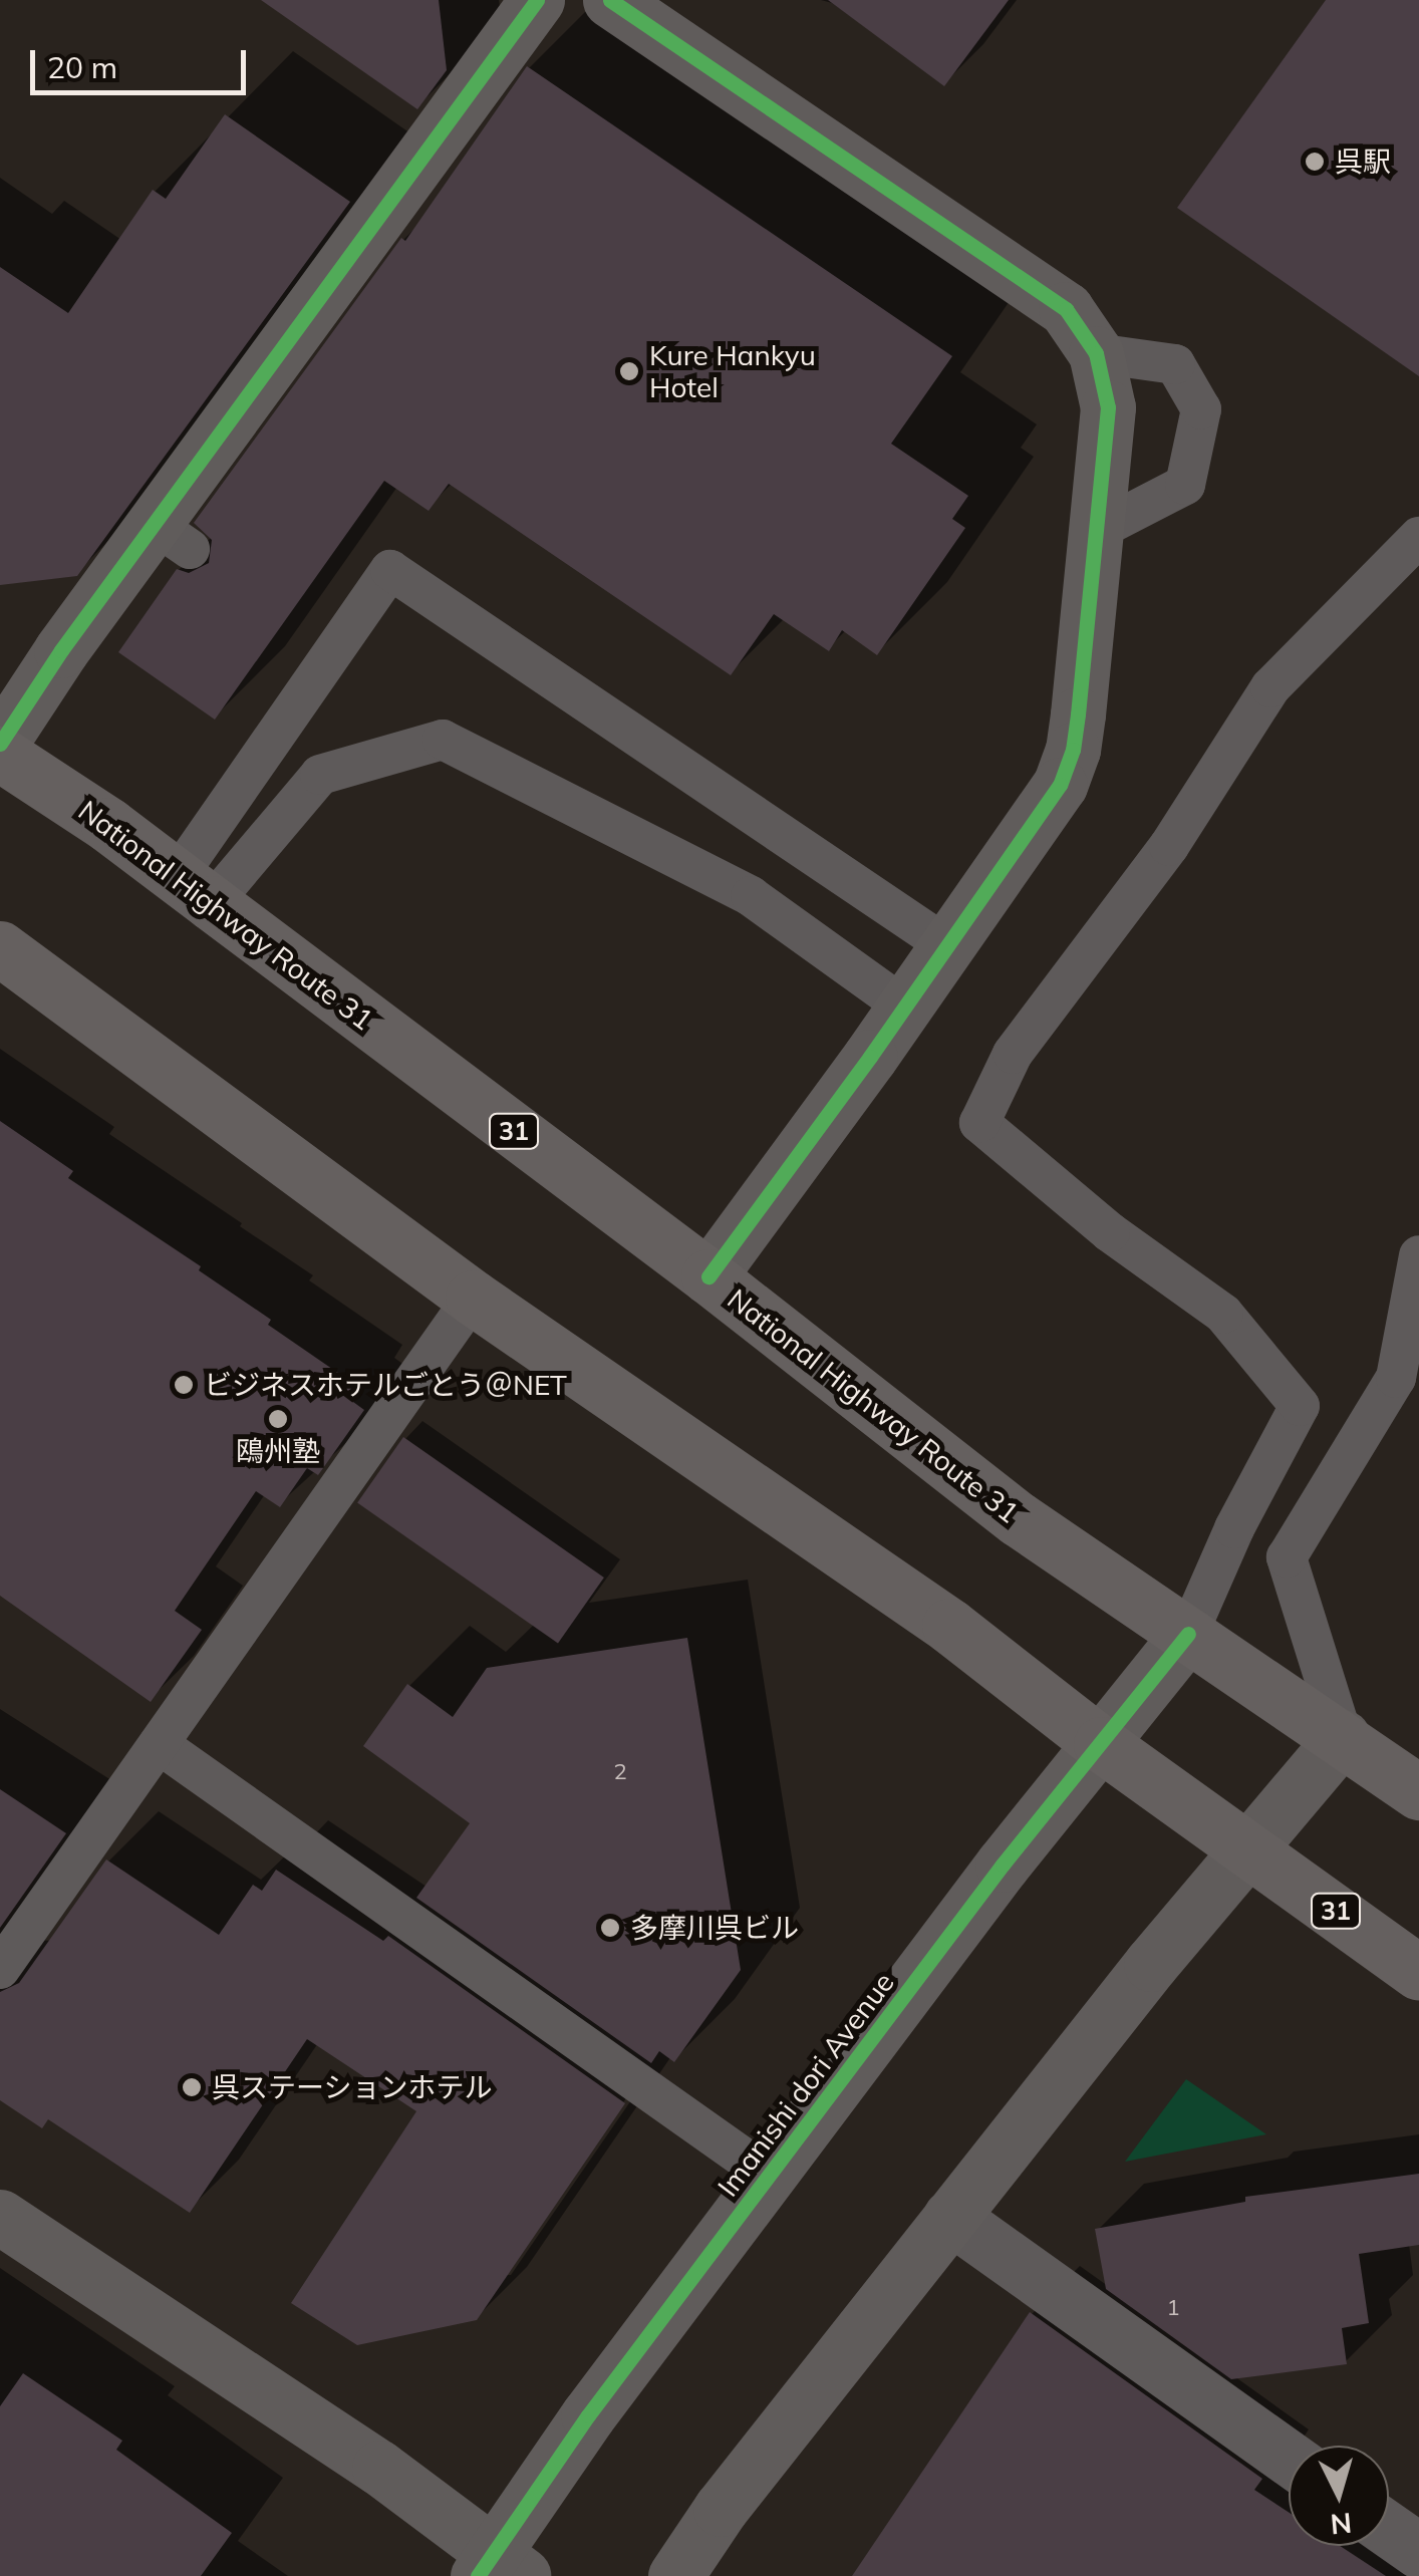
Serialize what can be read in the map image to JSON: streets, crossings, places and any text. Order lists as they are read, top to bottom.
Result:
{
  "streets": {
    "highway": ["National Highway Route 31", "31"],
    "street": ["Imanishi dori Avenue"]
  },
  "crossings": [
    ["National Highway Route 31", "Imanishi dori Avenue"],
    ["31", "Imanishi dori Avenue"]
  ],
  "places": [
    "呉駅",
    "Kure Hankyu Hotel",
    "ビジネスホテルごとう＠NET",
    "鴎州塾",
    "多摩川呉ビル",
    "呉ステーションホテル"
  ],
  "house_numbers": ["2", "1"],
  "scale_bar": "20 m",
  "north": "bottom"
}
